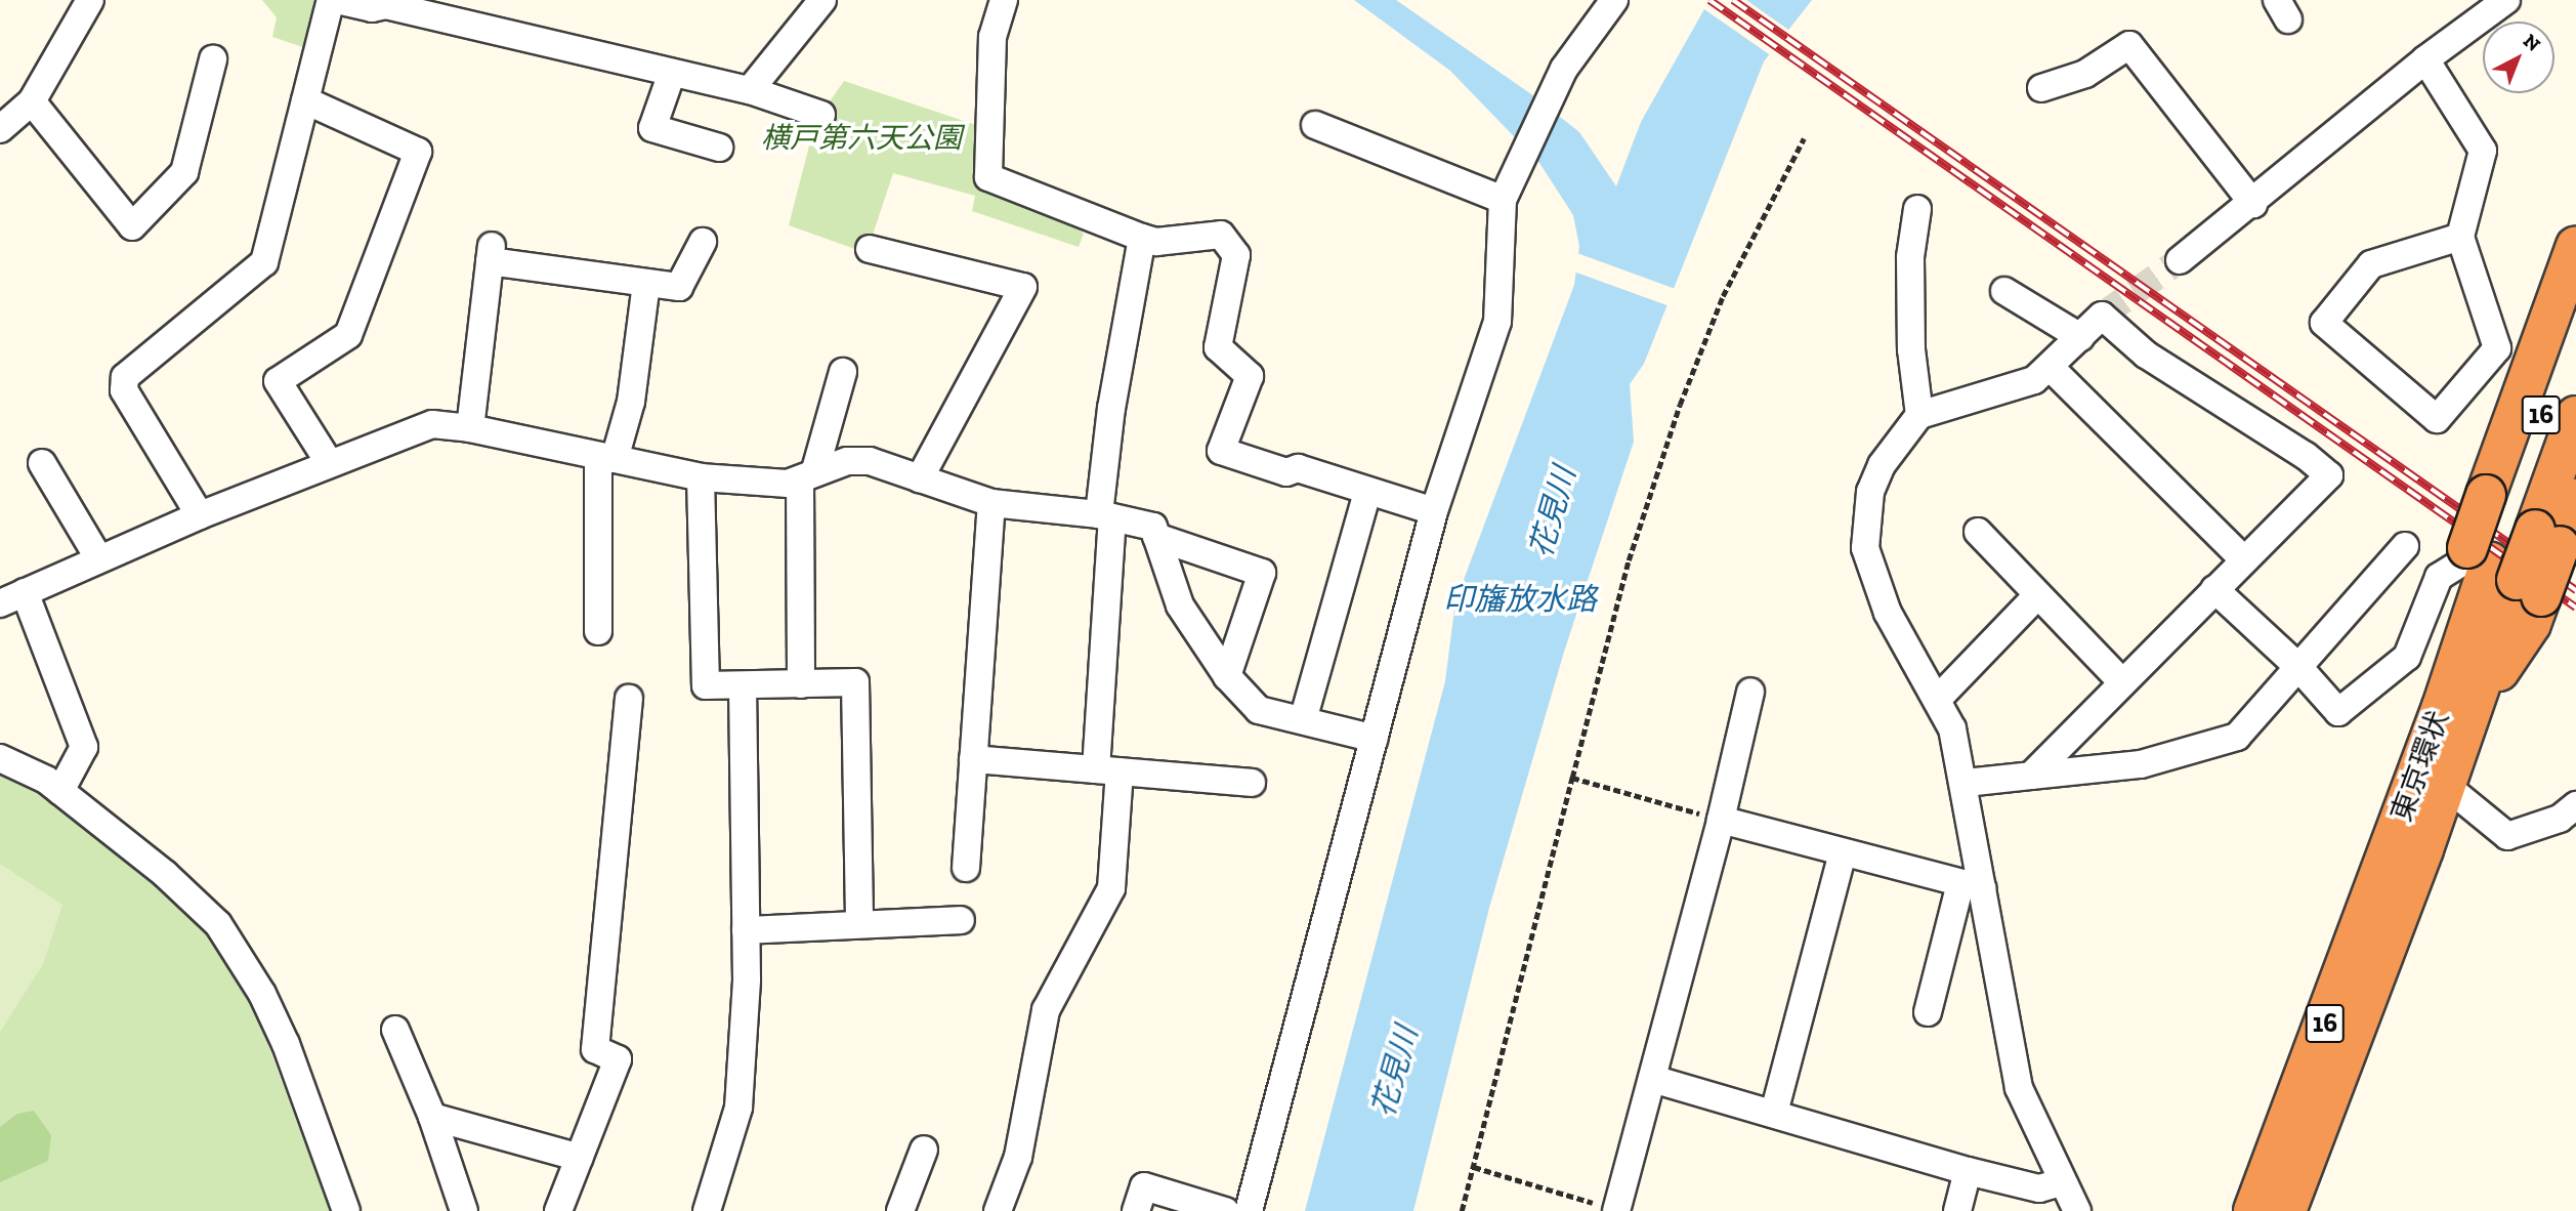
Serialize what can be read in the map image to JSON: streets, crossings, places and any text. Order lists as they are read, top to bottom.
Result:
{
  "streets": {
    "highway": ["16", "東京環状"]
  },
  "water": ["花見川", "印旛放水路"],
  "parks": ["横戸第六天公園"],
  "north": "top right"
}
